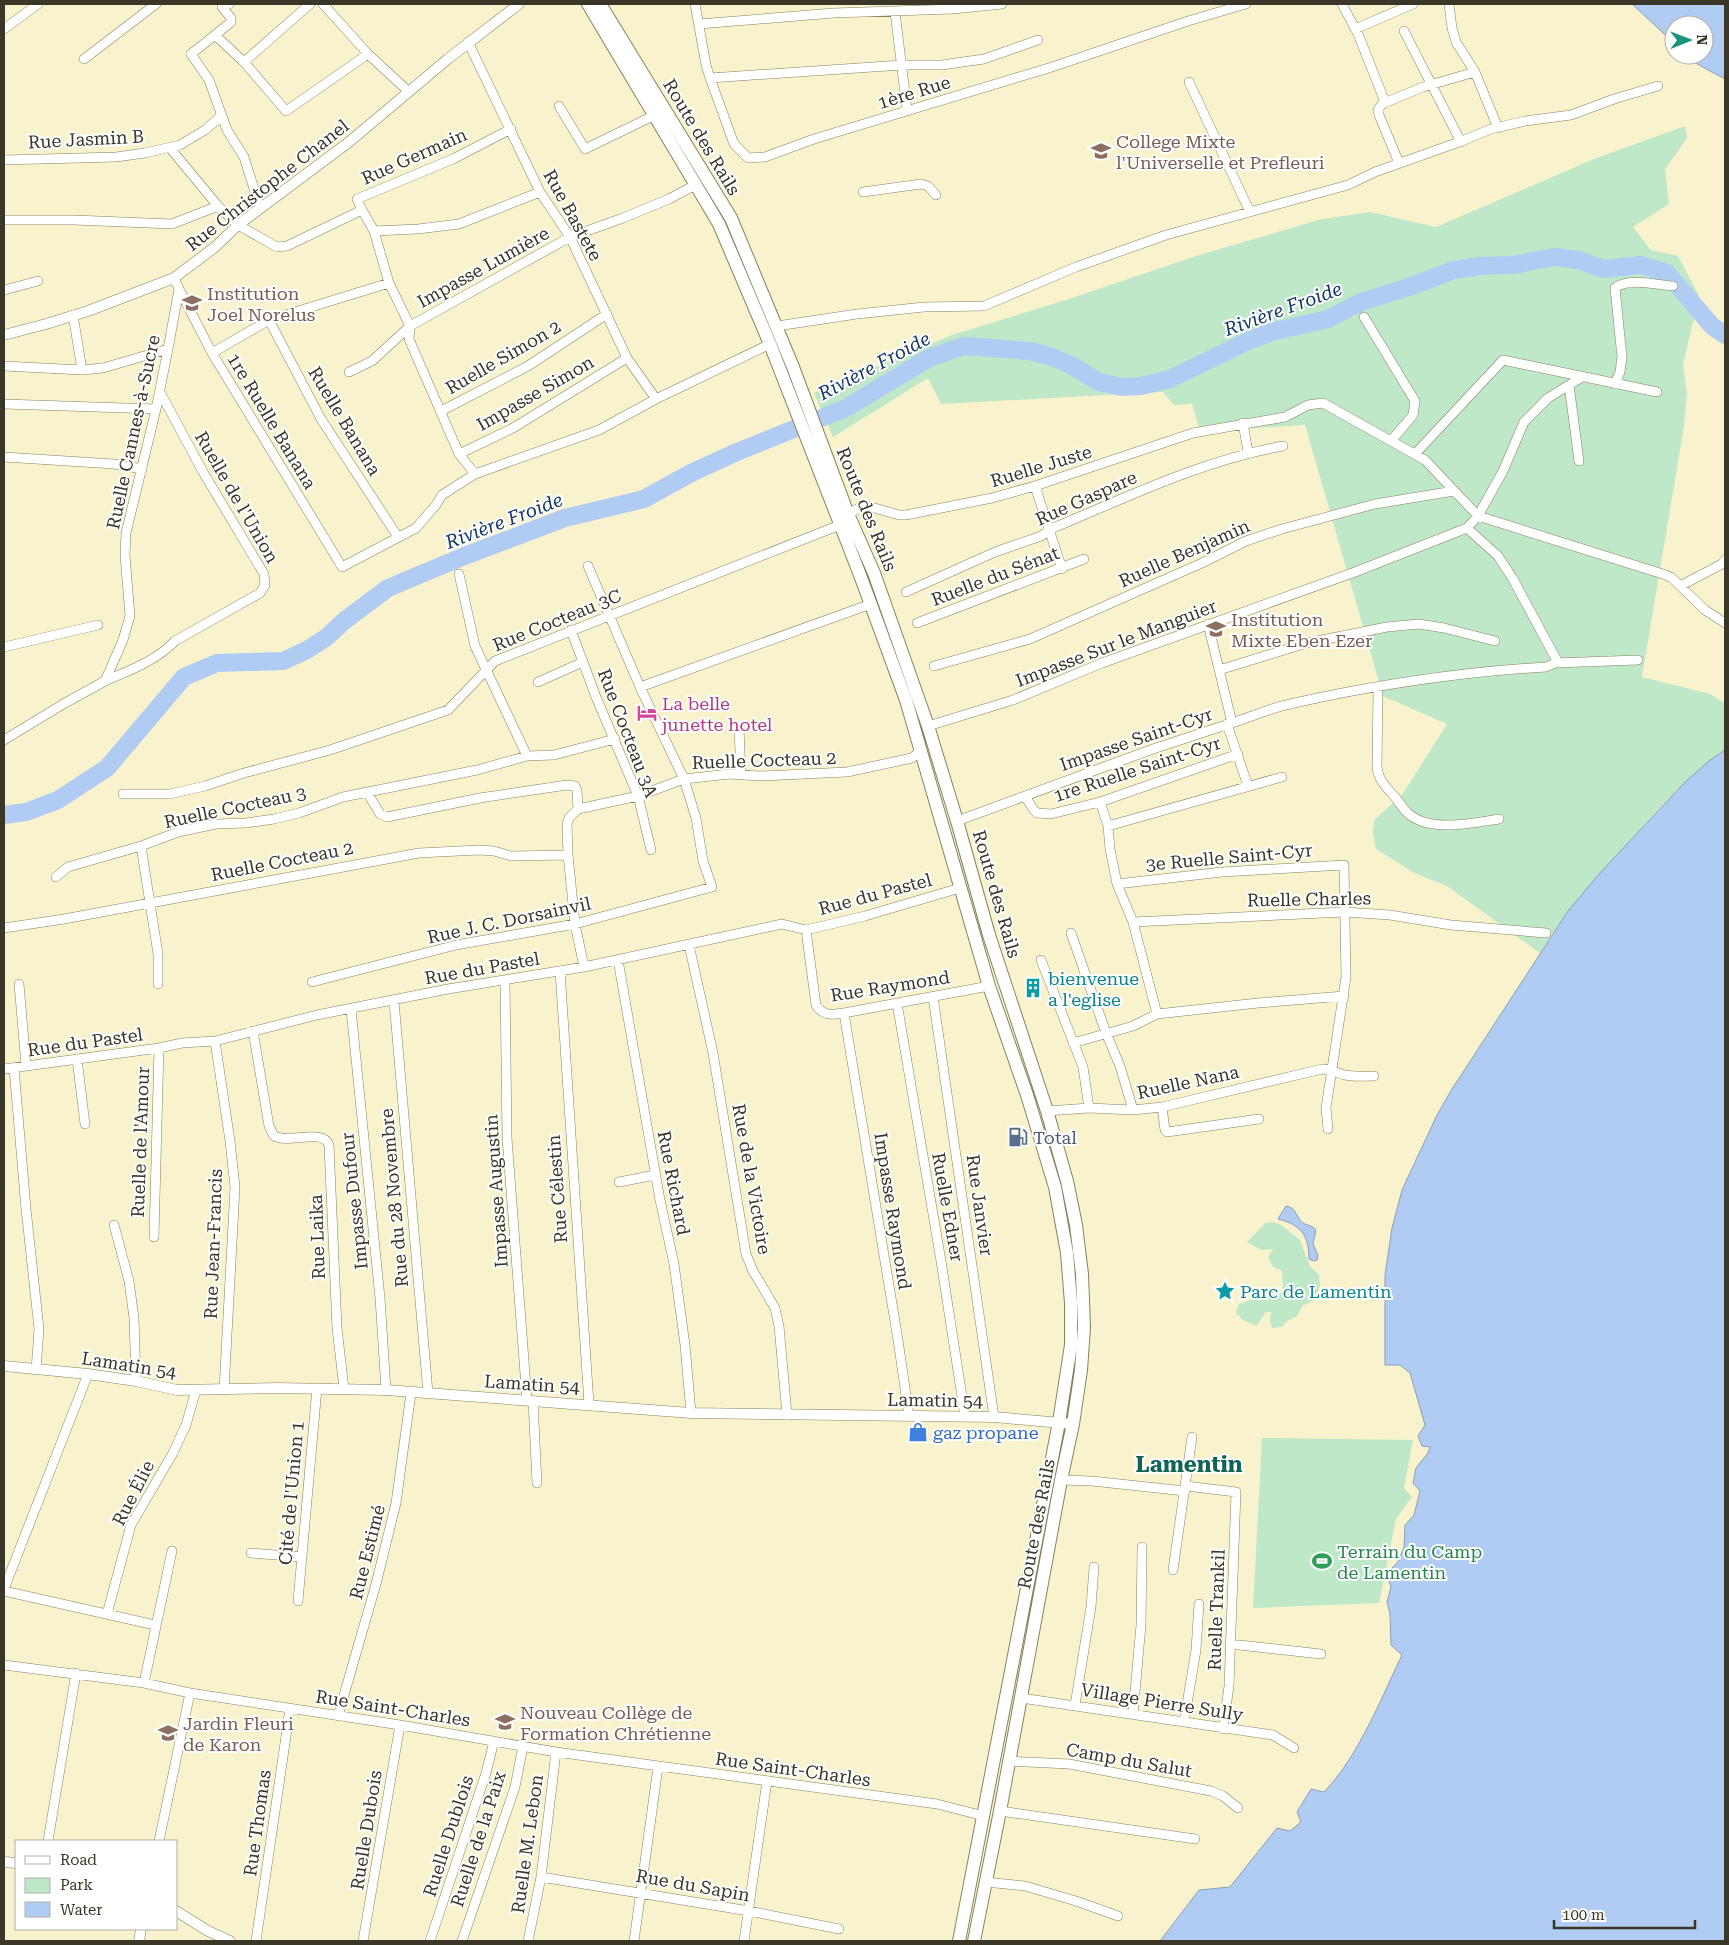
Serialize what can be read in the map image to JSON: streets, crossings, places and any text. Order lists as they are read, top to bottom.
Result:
{
  "streets": {
    "main road": ["Route des Rails"],
    "street": [
      "1ère Rue",
      "Rue Jasmin B",
      "Rue Germain",
      "Rue Christophe Chanel",
      "Rue Bastete",
      "Impasse Lumière",
      "Ruelle Simon 2",
      "Impasse Simon",
      "1re Ruelle Banana",
      "Ruelle Banana",
      "Ruelle Cannes-à-Sucre",
      "Ruelle Juste",
      "Ruelle de l'Union",
      "Rue Gaspare",
      "Ruelle Benjamin",
      "Ruelle du Sénat",
      "Rue Cocteau 3C",
      "Impasse Sur le Manguier",
      "Rue Cocteau 3A",
      "Impasse Saint-Cyr",
      "Ruelle Cocteau 2",
      "1re Ruelle Saint-Cyr",
      "Ruelle Cocteau 3",
      "3e Ruelle Saint-Cyr",
      "Rue du Pastel",
      "Ruelle Charles",
      "Rue J. C. Dorsainvil",
      "Rue Raymond",
      "Ruelle Nana",
      "Ruelle de l'Amour",
      "Rue de la Victoire",
      "Rue Richard",
      "Rue Célestin",
      "Impasse Augustin",
      "Rue du 28 Novembre",
      "Impasse Dufour",
      "Rue Janvier",
      "Ruelle Edner",
      "Impasse Raymond",
      "Rue Laika",
      "Rue Jean-Francis",
      "Lamatin 54",
      "Rue Élie",
      "Cité de l'Union 1",
      "Rue Estimé",
      "Ruelle Trankil",
      "Village Pierre Sully",
      "Rue Saint-Charles",
      "Camp du Salut",
      "Rue Thomas",
      "Ruelle Dubois",
      "Ruelle Dublois",
      "Ruelle de la Paix",
      "Ruelle M. Lebon",
      "Rue du Sapin"
    ]
  },
  "crossings": [
    ["Route des Rails", "Impasse Lumière"],
    ["Route des Rails", "Ruelle Juste"],
    ["Route des Rails", "Rue Cocteau 3C"],
    ["Route des Rails", "Impasse Sur le Manguier"],
    ["Route des Rails", "Impasse Saint-Cyr"],
    ["Route des Rails", "Ruelle Cocteau 2"],
    ["Route des Rails", "Rue du Pastel"],
    ["Route des Rails", "Rue Raymond"],
    ["Route des Rails", "Ruelle Nana"],
    ["Route des Rails", "Lamatin 54"],
    ["Route des Rails", "Village Pierre Sully"],
    ["Route des Rails", "Rue Saint-Charles"],
    ["Route des Rails", "Camp du Salut"],
    ["Rue Jasmin B", "Rue Germain"],
    ["Rue Germain", "Rue Christophe Chanel"],
    ["Rue Germain", "Rue Bastete"],
    ["Rue Christophe Chanel", "Rue Bastete"],
    ["Rue Bastete", "Impasse Lumière"],
    ["Rue Bastete", "Ruelle Simon 2"],
    ["Rue Bastete", "Impasse Simon"],
    ["1re Ruelle Banana", "Ruelle Banana"],
    ["1re Ruelle Banana", "Ruelle Cannes-à-Sucre"],
    ["Ruelle Cannes-à-Sucre", "Ruelle de l'Union"],
    ["Ruelle Juste", "Ruelle Benjamin"],
    ["Ruelle Juste", "Impasse Sur le Manguier"],
    ["Rue Cocteau 3C", "Rue Cocteau 3A"],
    ["Impasse Sur le Manguier", "Impasse Saint-Cyr"],
    ["Rue Cocteau 3A", "Ruelle Cocteau 2"],
    ["Rue Cocteau 3A", "Ruelle Cocteau 3"],
    ["Impasse Saint-Cyr", "1re Ruelle Saint-Cyr"],
    ["Ruelle Cocteau 2", "Rue J. C. Dorsainvil"],
    ["3e Ruelle Saint-Cyr", "Ruelle Charles"],
    ["Rue du Pastel", "Rue Raymond"],
    ["Rue du Pastel", "Ruelle de l'Amour"],
    ["Rue du Pastel", "Rue de la Victoire"],
    ["Rue du Pastel", "Rue Richard"],
    ["Rue du Pastel", "Rue Célestin"],
    ["Rue du Pastel", "Impasse Augustin"],
    ["Rue du Pastel", "Rue du 28 Novembre"],
    ["Rue du Pastel", "Impasse Dufour"],
    ["Rue du Pastel", "Rue Laika"],
    ["Rue du Pastel", "Rue Jean-Francis"],
    ["Rue Raymond", "Rue Janvier"],
    ["Rue Raymond", "Ruelle Edner"],
    ["Rue Raymond", "Impasse Raymond"],
    ["Rue de la Victoire", "Lamatin 54"],
    ["Rue Richard", "Lamatin 54"],
    ["Rue Célestin", "Lamatin 54"],
    ["Impasse Augustin", "Lamatin 54"],
    ["Rue du 28 Novembre", "Lamatin 54"],
    ["Impasse Dufour", "Lamatin 54"],
    ["Rue Janvier", "Lamatin 54"],
    ["Ruelle Edner", "Lamatin 54"],
    ["Impasse Raymond", "Lamatin 54"],
    ["Rue Laika", "Lamatin 54"],
    ["Rue Jean-Francis", "Lamatin 54"],
    ["Lamatin 54", "Rue Élie"],
    ["Lamatin 54", "Cité de l'Union 1"],
    ["Lamatin 54", "Rue Estimé"],
    ["Rue Estimé", "Rue Saint-Charles"],
    ["Ruelle Trankil", "Village Pierre Sully"],
    ["Rue Saint-Charles", "Rue Thomas"],
    ["Rue Saint-Charles", "Ruelle Dubois"],
    ["Rue Saint-Charles", "Ruelle Dublois"],
    ["Rue Saint-Charles", "Ruelle de la Paix"],
    ["Rue Saint-Charles", "Ruelle M. Lebon"],
    ["Ruelle M. Lebon", "Rue du Sapin"]
  ],
  "districts": ["Lamentin"],
  "water": ["Rivière Froide"],
  "places": {
    "school or university": [
      "College Mixte l'Universelle et Prefleuri",
      "Institution Joel Norelus",
      "Institution Mixte Eben Ezer",
      "Nouveau Collège de Formation Chrétienne",
      "Jardin Fleuri de Karon"
    ],
    "hotel": ["La belle junette hotel"],
    "building": ["bienvenue a l'eglise"],
    "fuel station": ["Total"],
    "place": ["Parc de Lamentin"],
    "shop": ["gaz propane"],
    "sports": ["Terrain du Camp de Lamentin"]
  },
  "legend": ["Road", "Park", "Water"],
  "scale_bar": "100 m",
  "north": "right"
}
